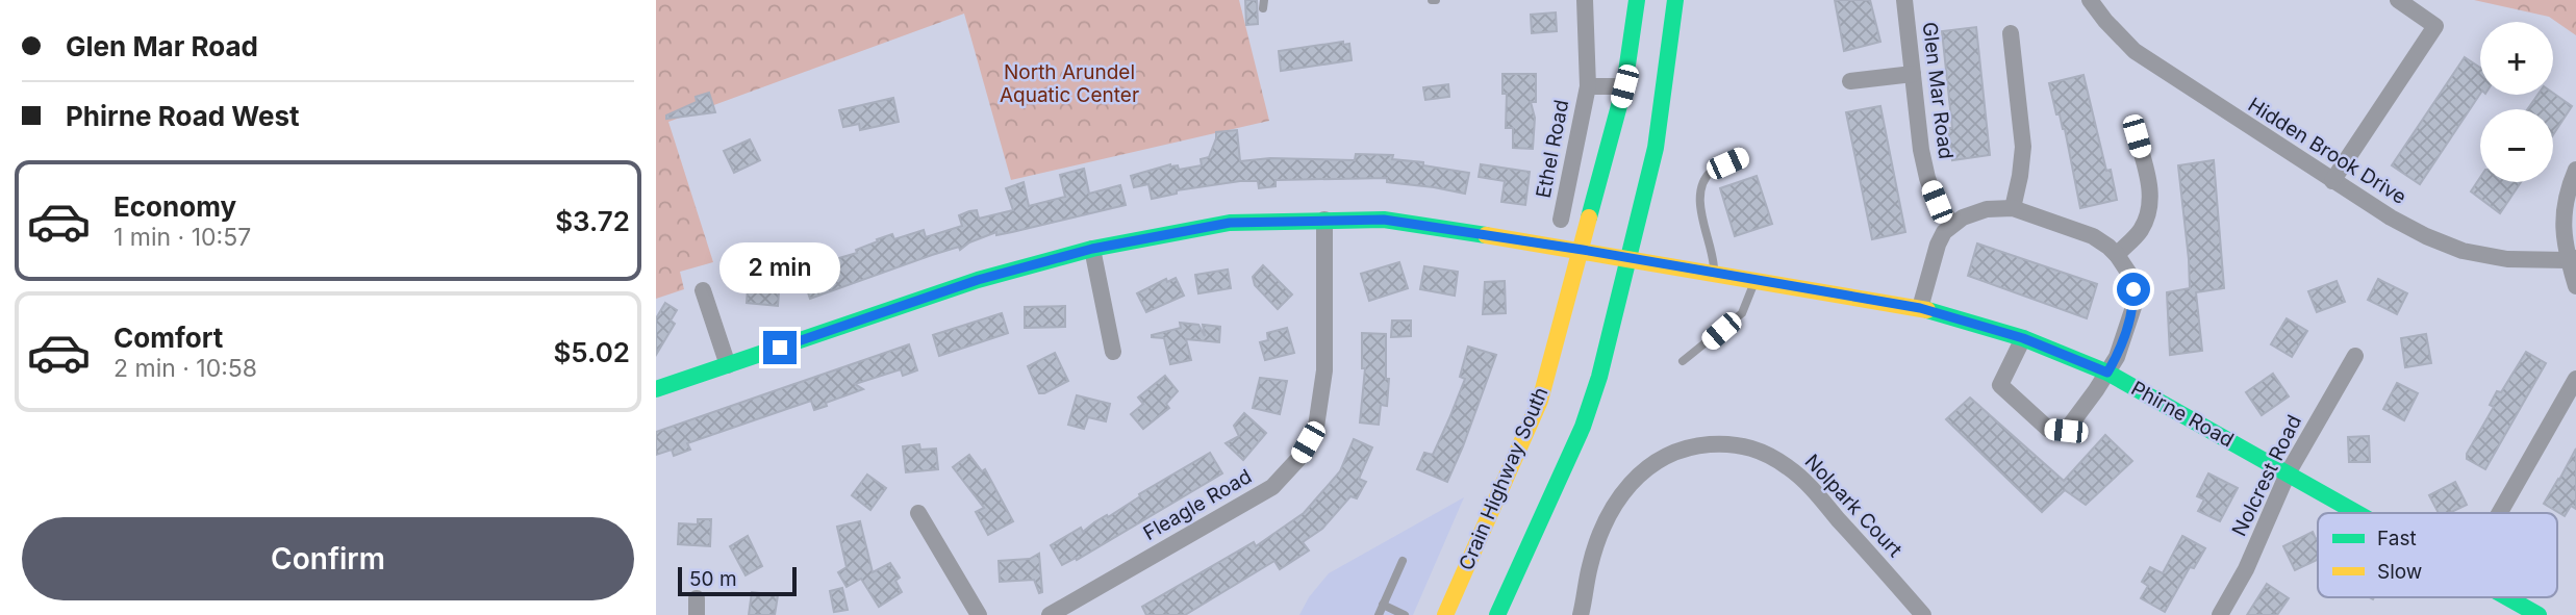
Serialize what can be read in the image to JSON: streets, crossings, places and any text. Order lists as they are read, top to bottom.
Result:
{
  "streets": {
    "street": [
      "Glen Mar Road",
      "Ethel Road",
      "Hidden Brook Drive",
      "Phirne Road",
      "Nolcrest Road",
      "Crain Highway South",
      "Fleagle Road",
      "Nolpark Court"
    ]
  },
  "crossings": [
    ["Ethel Road", "Crain Highway South"],
    ["Phirne Road", "Nolcrest Road"],
    ["Phirne Road", "Crain Highway South"],
    ["Phirne Road", "Fleagle Road"]
  ],
  "parks": ["North Arundel Aquatic Center"],
  "legend": ["Fast", "Slow"],
  "scale_bar": "50 m",
  "page": {
    "banner": ["Glen Mar Road", "Phirne Road West"],
    "map_buttons": ["+", "−"],
    "list": [
      {
        "name": "Economy",
        "note": "1 min · 10:57",
        "value": "$3.72"
      },
      {
        "name": "Comfort",
        "note": "2 min · 10:58",
        "value": "$5.02"
      }
    ],
    "bubble": "2 min",
    "buttons": "Confirm",
    "scale": "50 m"
  }
}
